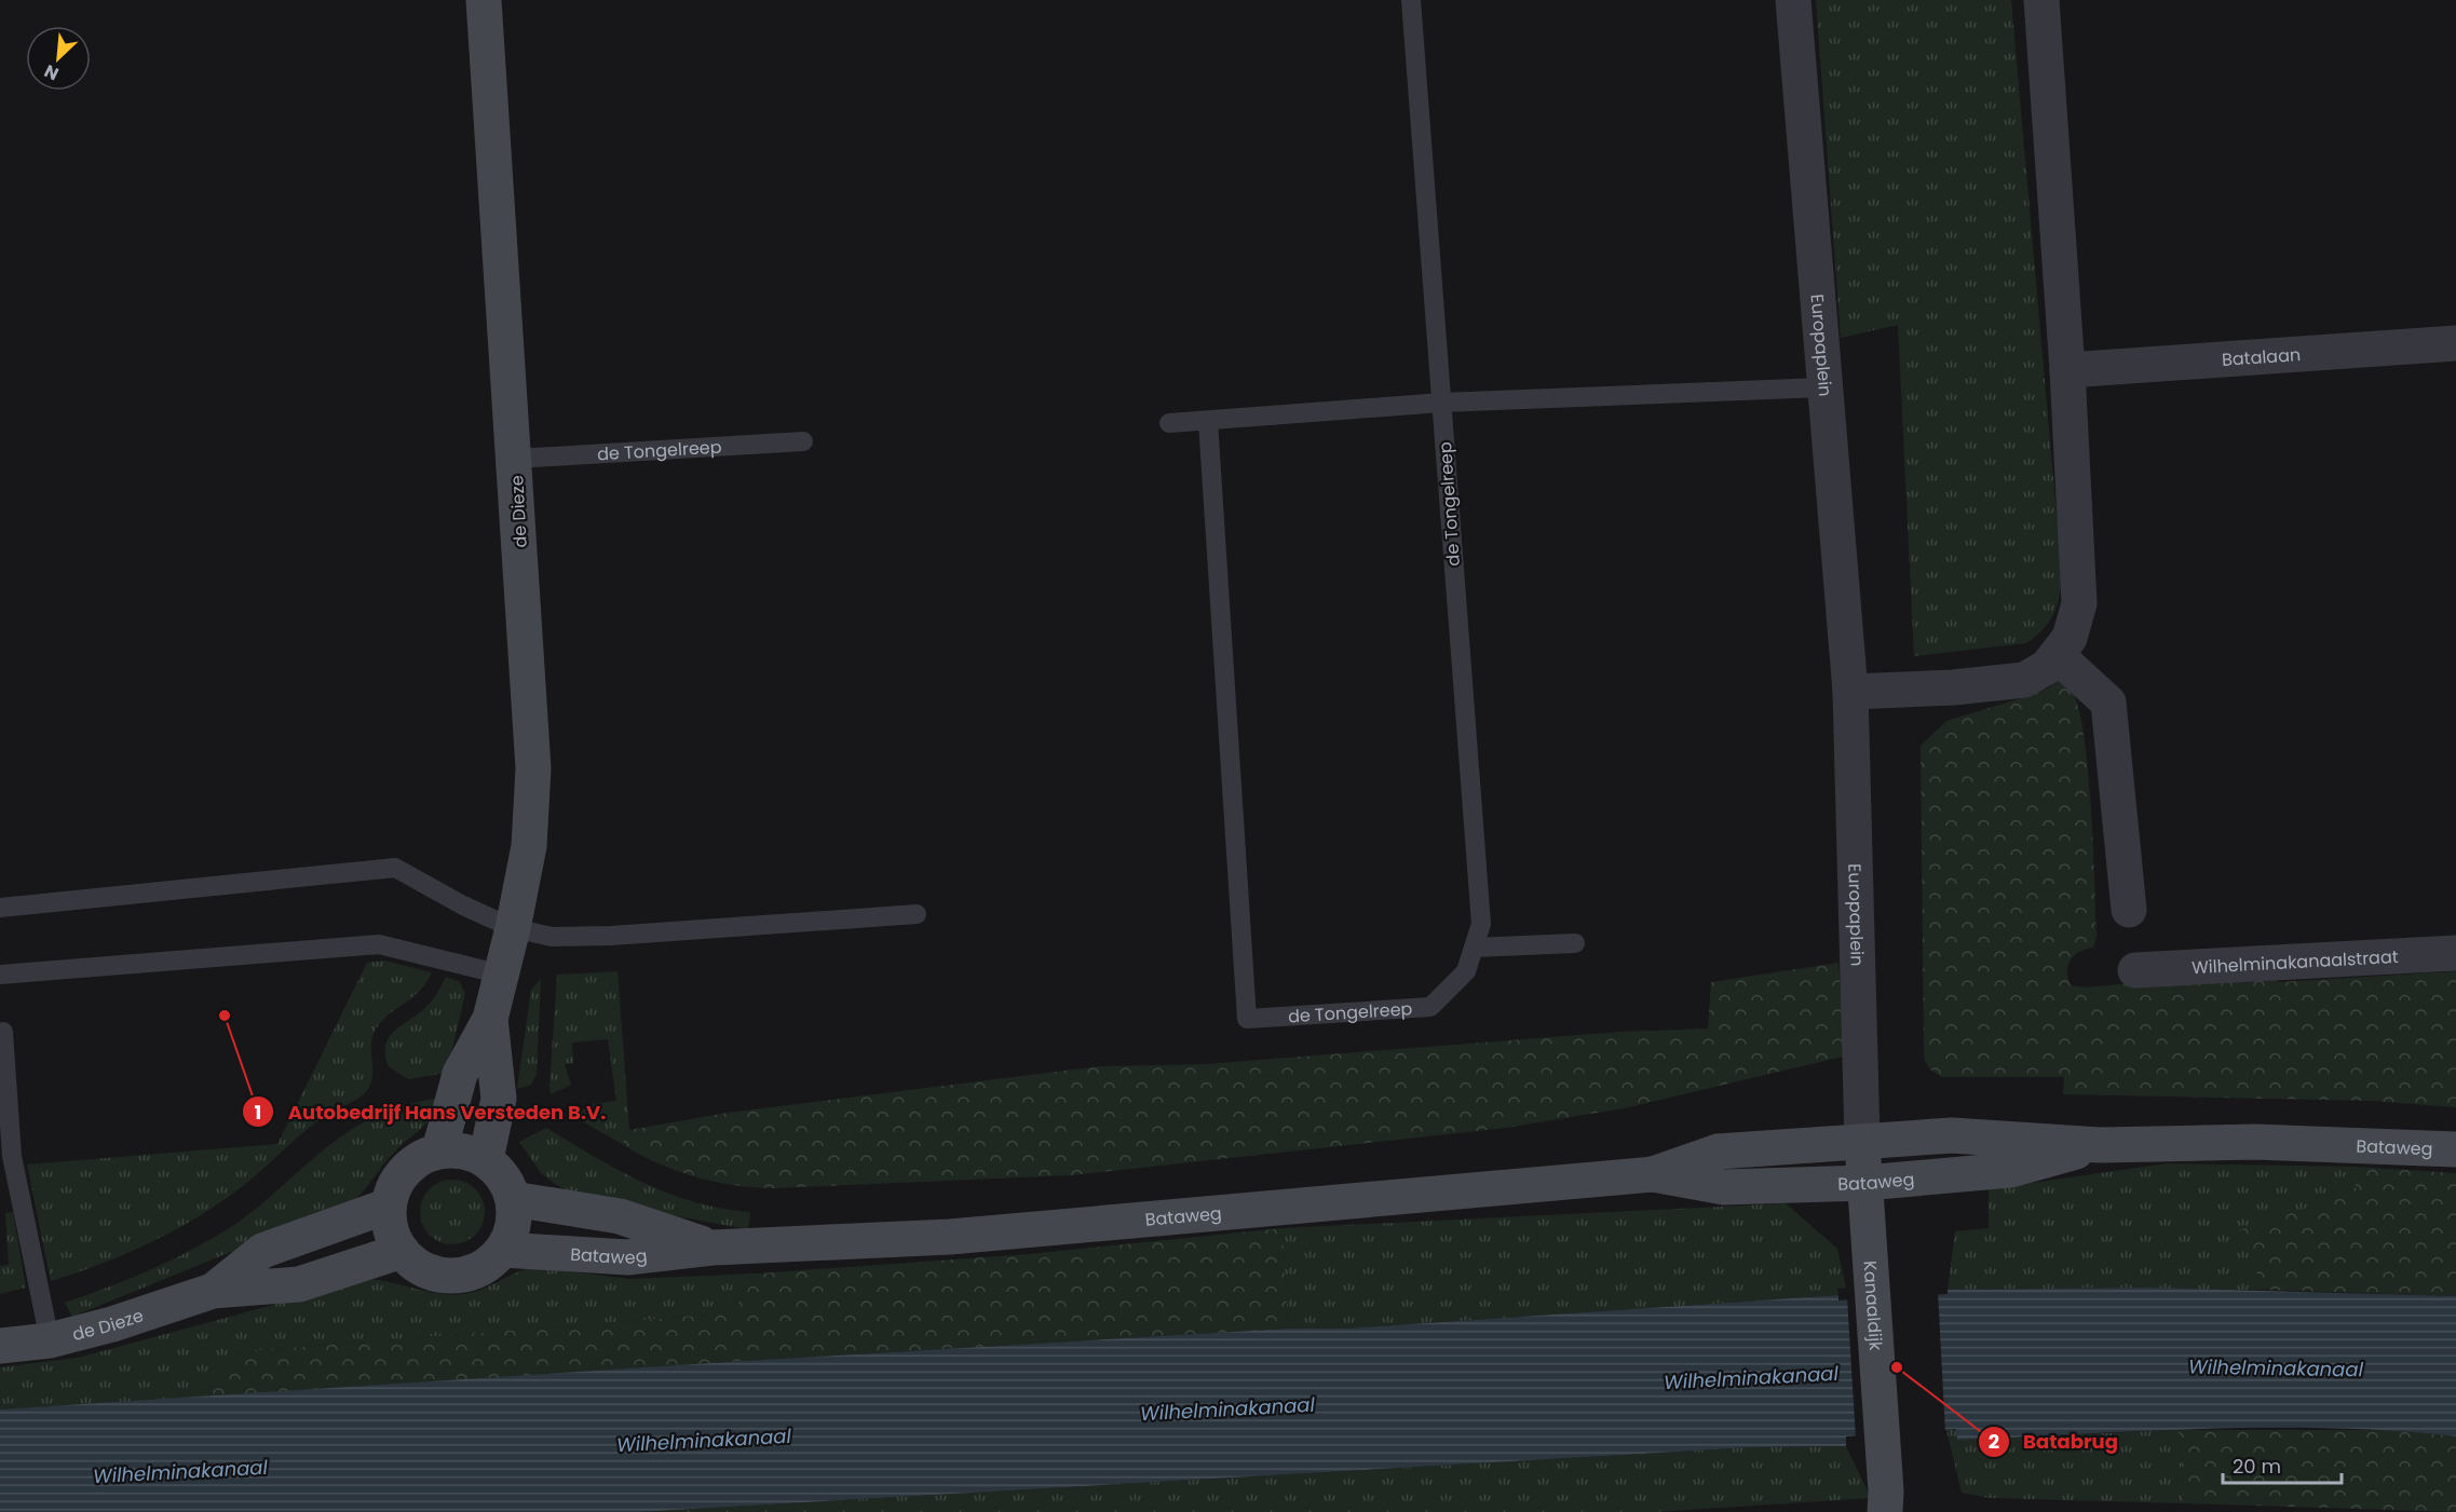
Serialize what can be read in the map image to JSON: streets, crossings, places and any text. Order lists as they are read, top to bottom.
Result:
{
  "streets": {
    "street": [
      "Europaplein",
      "Batalaan",
      "de Dieze",
      "Wilhelminakanaalstraat",
      "Bataweg",
      "Kanaaldijk"
    ],
    "lane": ["de Tongelreep"]
  },
  "crossings": [
    ["Europaplein", "Bataweg"],
    ["Europaplein", "Kanaaldijk"],
    ["de Tongelreep", "de Dieze"],
    ["de Dieze", "Bataweg"],
    ["Bataweg", "Kanaaldijk"]
  ],
  "water": ["Wilhelminakanaal"],
  "places": ["Autobedrijf Hans Versteden B.V.", "Batabrug"],
  "scale_bar": "20 m",
  "north": "bottom left"
}
